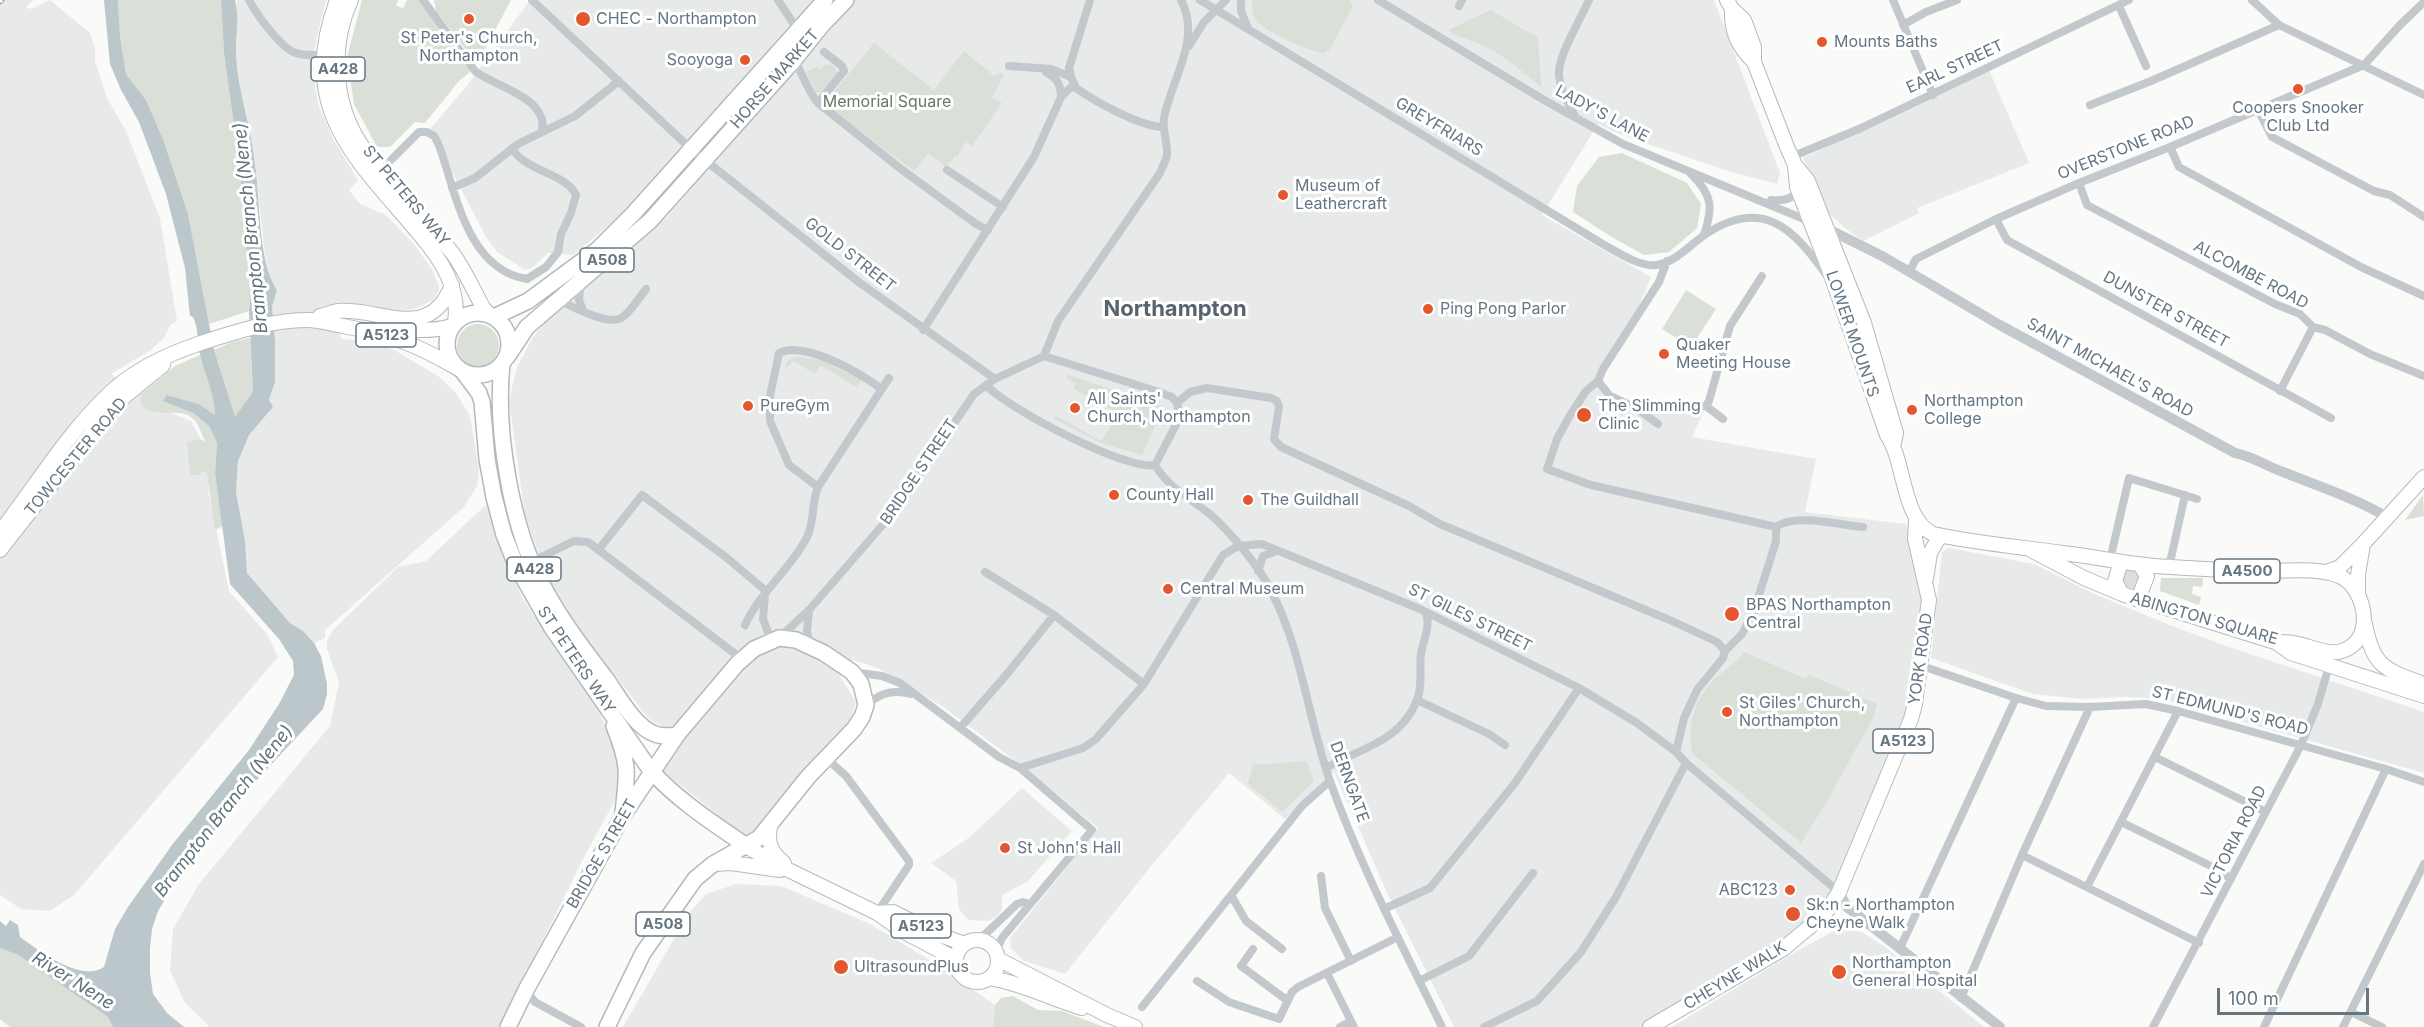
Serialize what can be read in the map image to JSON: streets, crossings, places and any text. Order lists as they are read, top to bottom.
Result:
{
  "streets": {
    "highway": [
      "A428",
      "HORSE MARKET",
      "ST PETERS WAY",
      "A508",
      "BRIDGE STREET"
    ],
    "main road": [
      "LOWER MOUNTS",
      "A5123",
      "TOWCESTER ROAD",
      "A4500",
      "ABINGTON SQUARE",
      "YORK ROAD",
      "CHEYNE WALK"
    ],
    "street": [
      "EARL STREET",
      "LADY'S LANE",
      "GREYFRIARS",
      "OVERSTONE ROAD",
      "GOLD STREET",
      "ALCOMBE ROAD",
      "DUNSTER STREET",
      "SAINT MICHAEL'S ROAD",
      "ST GILES STREET",
      "ST EDMUND'S ROAD",
      "DERNGATE",
      "VICTORIA ROAD"
    ]
  },
  "crossings": [
    ["EARL STREET", "LOWER MOUNTS"],
    ["EARL STREET", "A5123"],
    ["A428", "ST PETERS WAY"],
    ["A428", "A508"],
    ["A428", "A5123"],
    ["A428", "BRIDGE STREET"],
    ["HORSE MARKET", "GOLD STREET"],
    ["HORSE MARKET", "A508"],
    ["LADY'S LANE", "LOWER MOUNTS"],
    ["LADY'S LANE", "A5123"],
    ["LADY'S LANE", "SAINT MICHAEL'S ROAD"],
    ["OVERSTONE ROAD", "ALCOMBE ROAD"],
    ["OVERSTONE ROAD", "DUNSTER STREET"],
    ["OVERSTONE ROAD", "SAINT MICHAEL'S ROAD"],
    ["ST PETERS WAY", "A508"],
    ["ST PETERS WAY", "TOWCESTER ROAD"],
    ["ST PETERS WAY", "BRIDGE STREET"],
    ["GOLD STREET", "A508"],
    ["GOLD STREET", "BRIDGE STREET"],
    ["A508", "A5123"],
    ["A508", "TOWCESTER ROAD"],
    ["LOWER MOUNTS", "A5123"],
    ["LOWER MOUNTS", "SAINT MICHAEL'S ROAD"],
    ["LOWER MOUNTS", "ABINGTON SQUARE"],
    ["LOWER MOUNTS", "YORK ROAD"],
    ["A5123", "SAINT MICHAEL'S ROAD"],
    ["A4500", "ABINGTON SQUARE"],
    ["A4500", "VICTORIA ROAD"],
    ["ST GILES STREET", "YORK ROAD"],
    ["ST GILES STREET", "DERNGATE"],
    ["ST GILES STREET", "CHEYNE WALK"],
    ["ABINGTON SQUARE", "YORK ROAD"],
    ["YORK ROAD", "ST EDMUND'S ROAD"],
    ["YORK ROAD", "CHEYNE WALK"],
    ["ST EDMUND'S ROAD", "VICTORIA ROAD"]
  ],
  "districts": ["Northampton"],
  "water": ["Brampton Branch (Nene)", "River Nene"],
  "parks": ["Memorial Square"],
  "places": [
    "St Peter's Church, Northampton",
    "CHEC - Northampton",
    "Mounts Baths",
    "Sooyoga",
    "Coopers Snooker Club Ltd",
    "Museum of Leathercraft",
    "Ping Pong Parlor",
    "Quaker Meeting House",
    "PureGym",
    "All Saints' Church, Northampton",
    "Northampton College",
    "The Slimming Clinic",
    "County Hall",
    "The Guildhall",
    "Central Museum",
    "BPAS Northampton Central",
    "St Giles' Church, Northampton",
    "St John's Hall",
    "ABC123",
    "Sk:n - Northampton Cheyne Walk",
    "UltrasoundPlus",
    "Northampton General Hospital"
  ],
  "scale_bar": "100 m"
}
